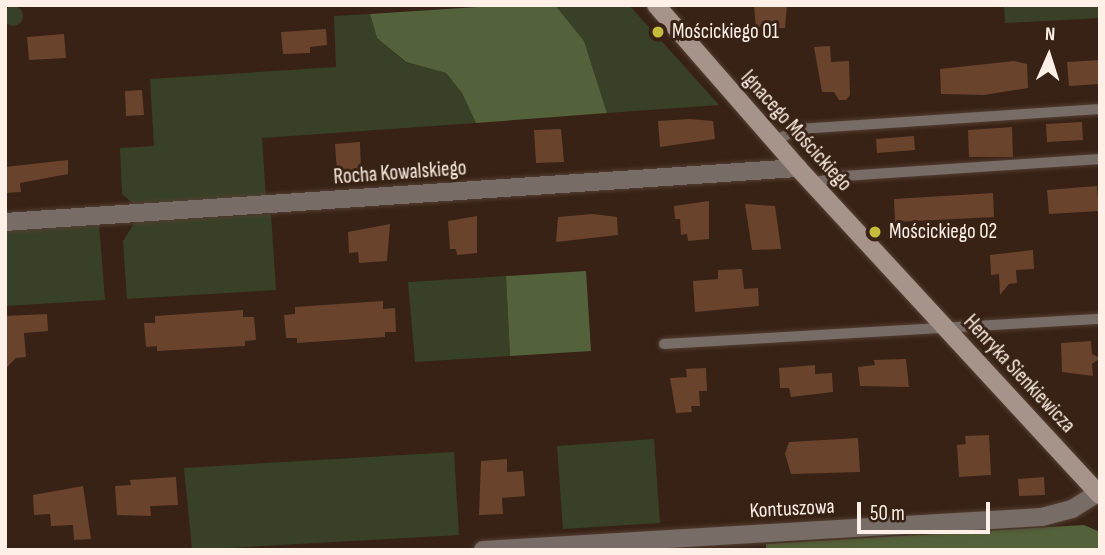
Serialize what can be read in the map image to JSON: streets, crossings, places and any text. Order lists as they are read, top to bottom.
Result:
{
  "streets": {
    "street": [
      "Ignacego Mościckiego",
      "Rocha Kowalskiego",
      "Henryka Sienkiewicza",
      "Kontuszowa"
    ]
  },
  "crossings": [
    ["Ignacego Mościckiego", "Rocha Kowalskiego"],
    ["Ignacego Mościckiego", "Henryka Sienkiewicza"],
    ["Henryka Sienkiewicza", "Kontuszowa"]
  ],
  "places": ["Mościckiego 01", "Mościckiego 02"],
  "scale_bar": "50 m",
  "north": "top"
}
